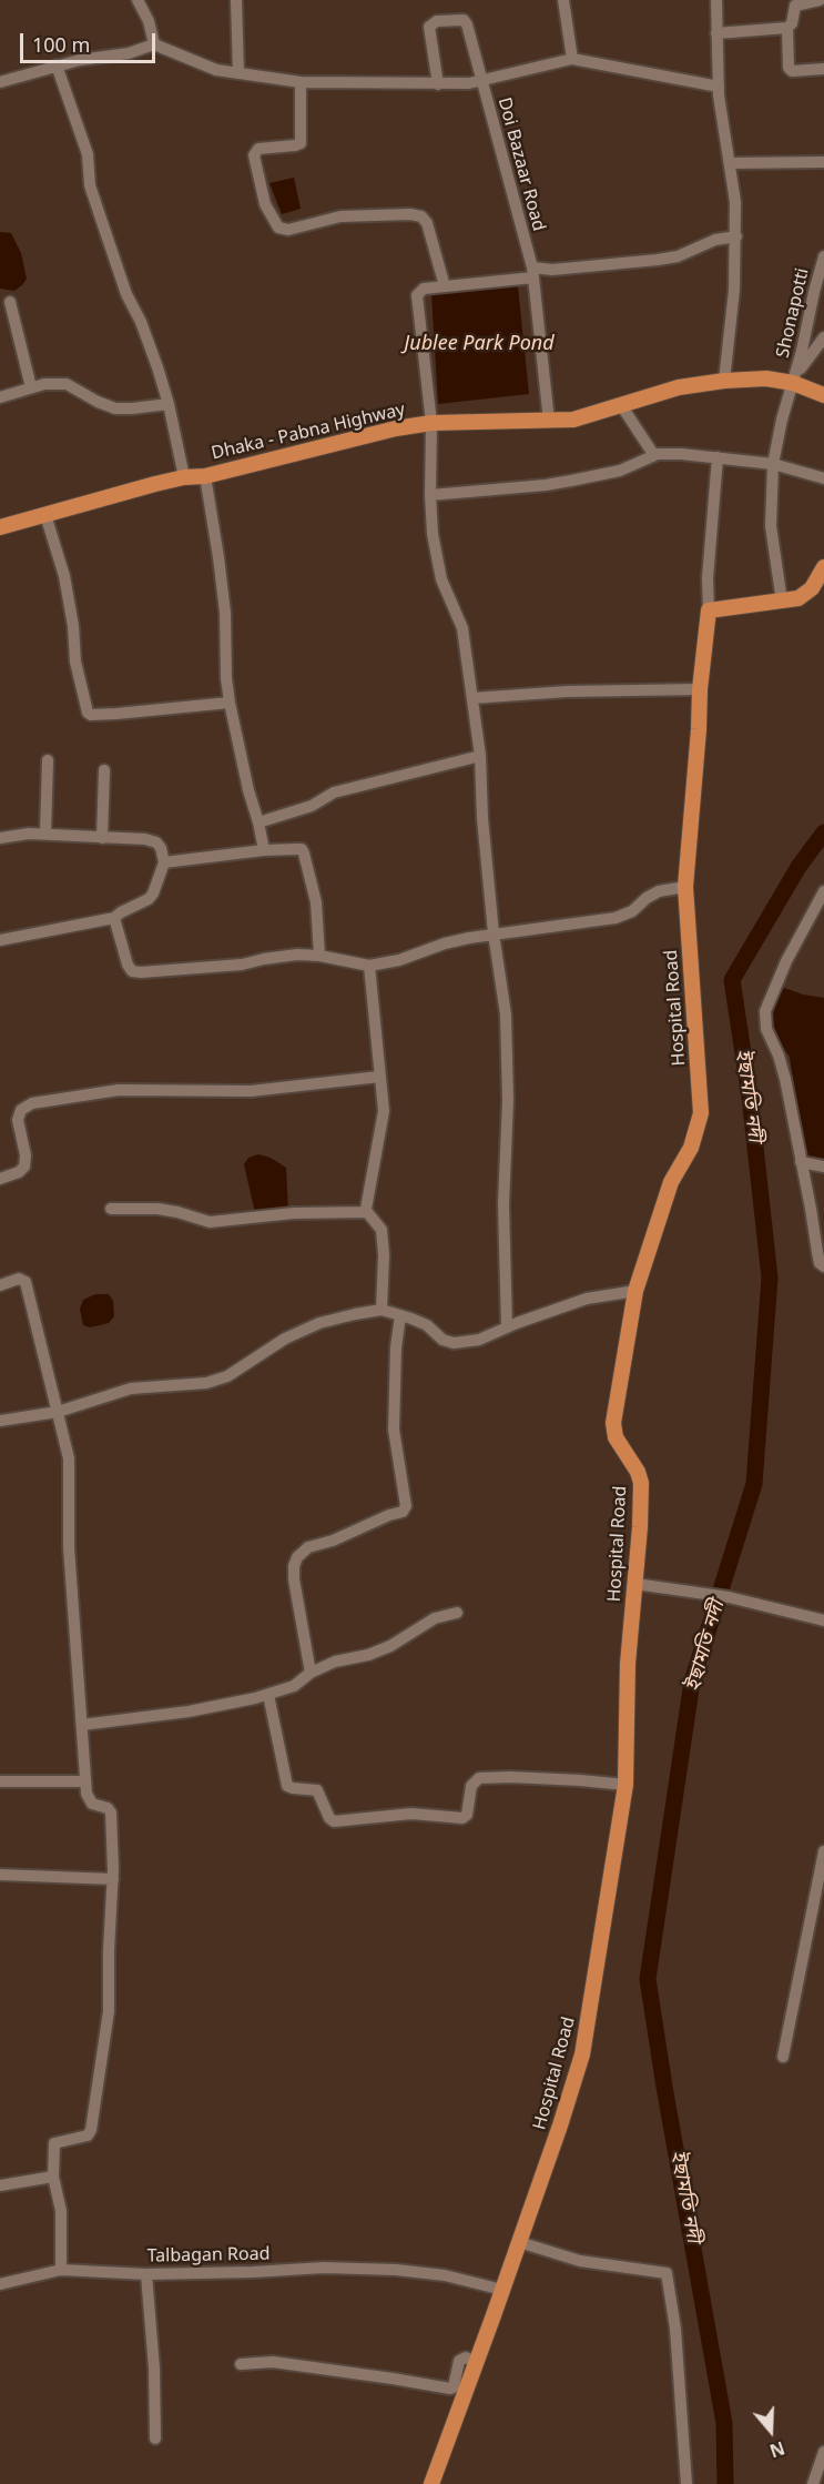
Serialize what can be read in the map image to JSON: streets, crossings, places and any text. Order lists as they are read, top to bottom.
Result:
{
  "streets": {
    "main road": ["Dhaka - Pabna Highway", "Hospital Road"],
    "street": ["Doi Bazaar Road", "Shonapotti", "Talbagan Road"]
  },
  "crossings": [
    ["Doi Bazaar Road", "Dhaka - Pabna Highway"],
    ["Shonapotti", "Dhaka - Pabna Highway"],
    ["Hospital Road", "Talbagan Road"]
  ],
  "water": ["Jublee Park Pond", "ইছামতি নদী"],
  "scale_bar": "100 m",
  "north": "bottom"
}
